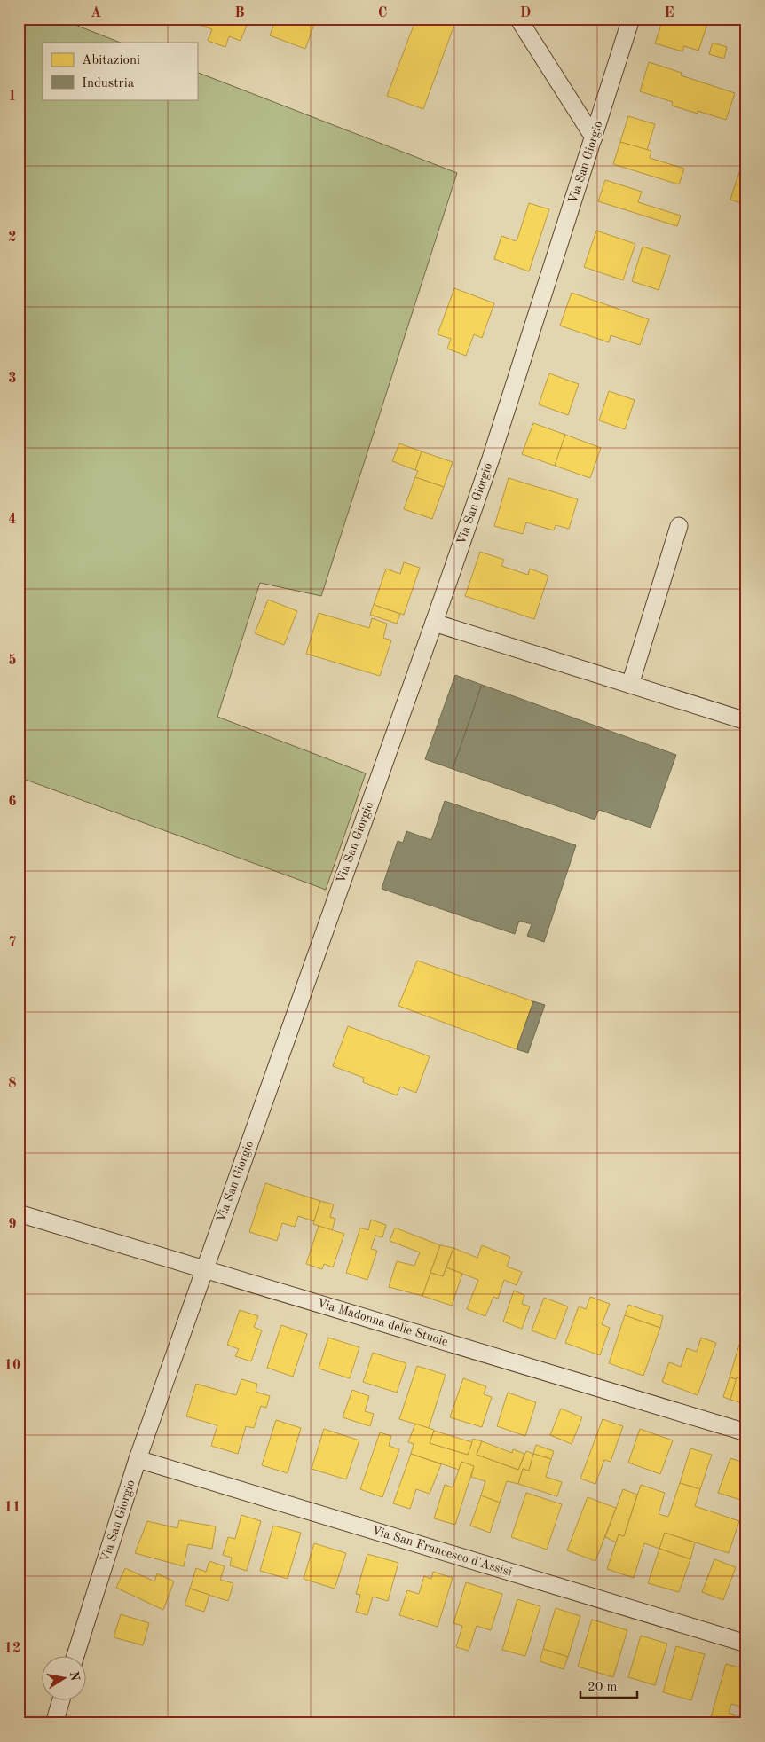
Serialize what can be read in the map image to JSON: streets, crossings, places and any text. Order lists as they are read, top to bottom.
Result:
{
  "streets": {
    "street": ["Via San Giorgio", "Via Madonna delle Stuoie", "Via San Francesco d'Assisi"]
  },
  "crossings": [
    ["Via San Giorgio", "Via Madonna delle Stuoie"],
    ["Via San Giorgio", "Via San Francesco d'Assisi"]
  ],
  "legend": ["Abitazioni", "Industria"],
  "scale_bar": "20 m",
  "north": "right",
  "grid": {
    "columns": [
      "A",
      "B",
      "C",
      "D",
      "E"
    ],
    "rows": [
      "1",
      "2",
      "3",
      "4",
      "5",
      "6",
      "7",
      "8",
      "9",
      "10",
      "11",
      "12"
    ]
  }
}
